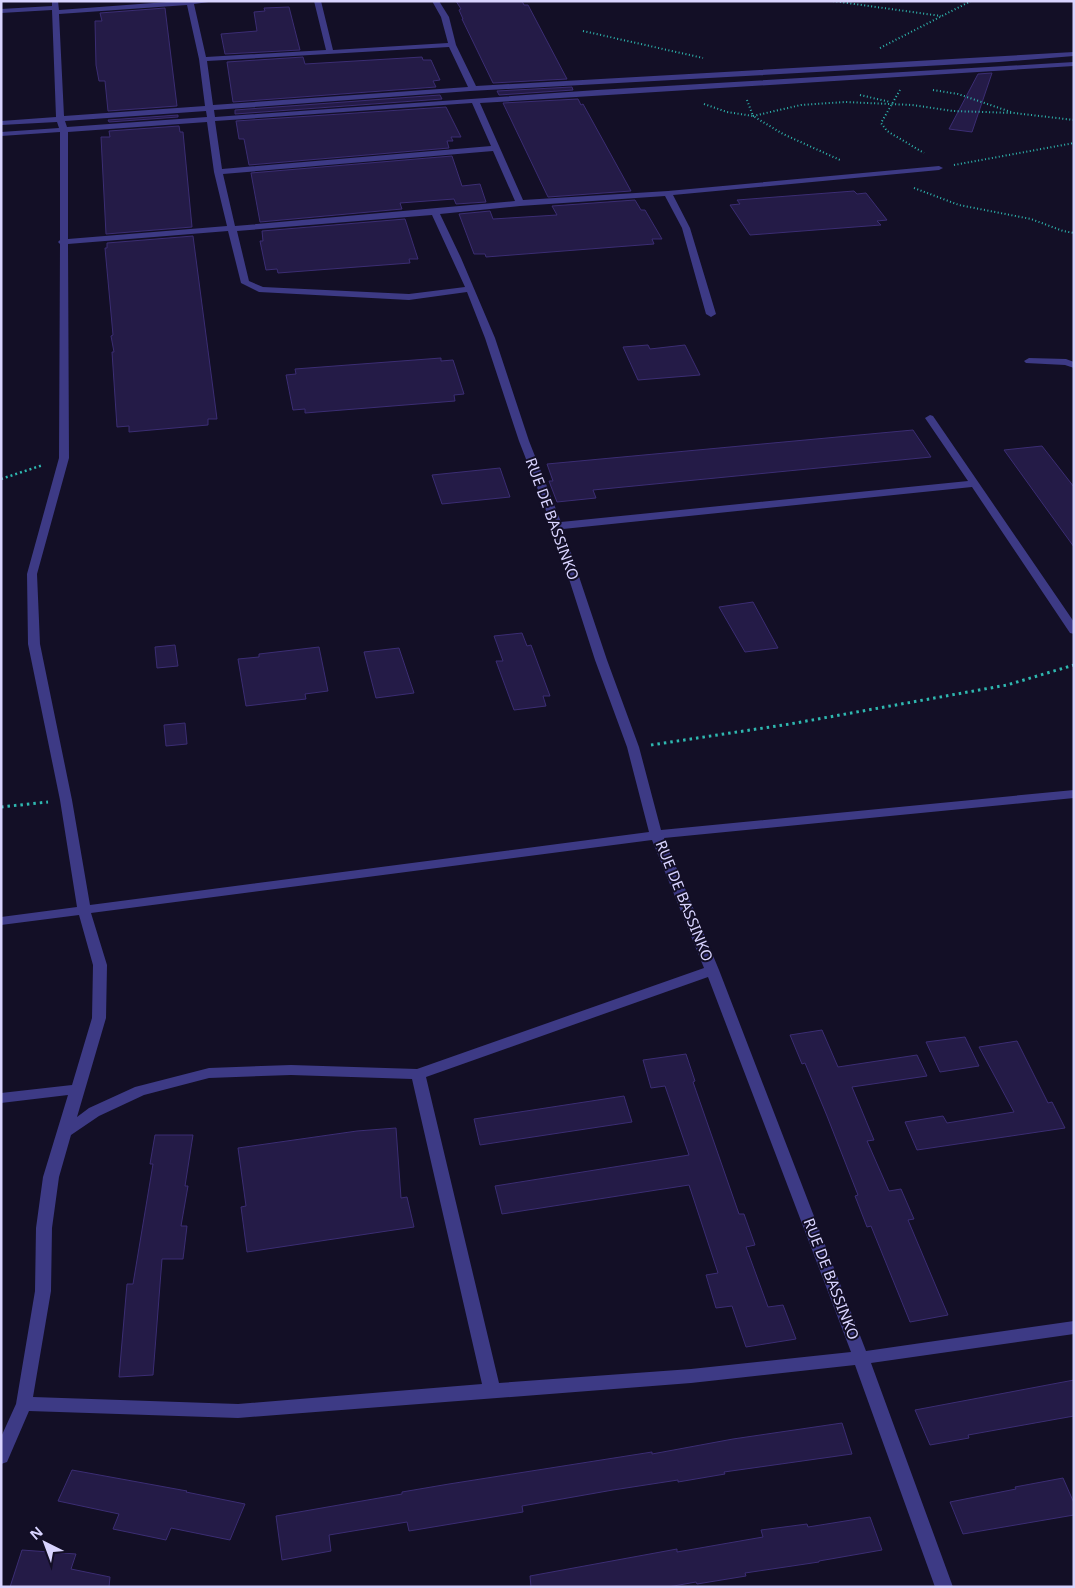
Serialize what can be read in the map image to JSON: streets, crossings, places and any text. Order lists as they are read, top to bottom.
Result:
{
  "streets": {
    "street": ["RUE DE BASSINKO"]
  },
  "north": "top left"
}
